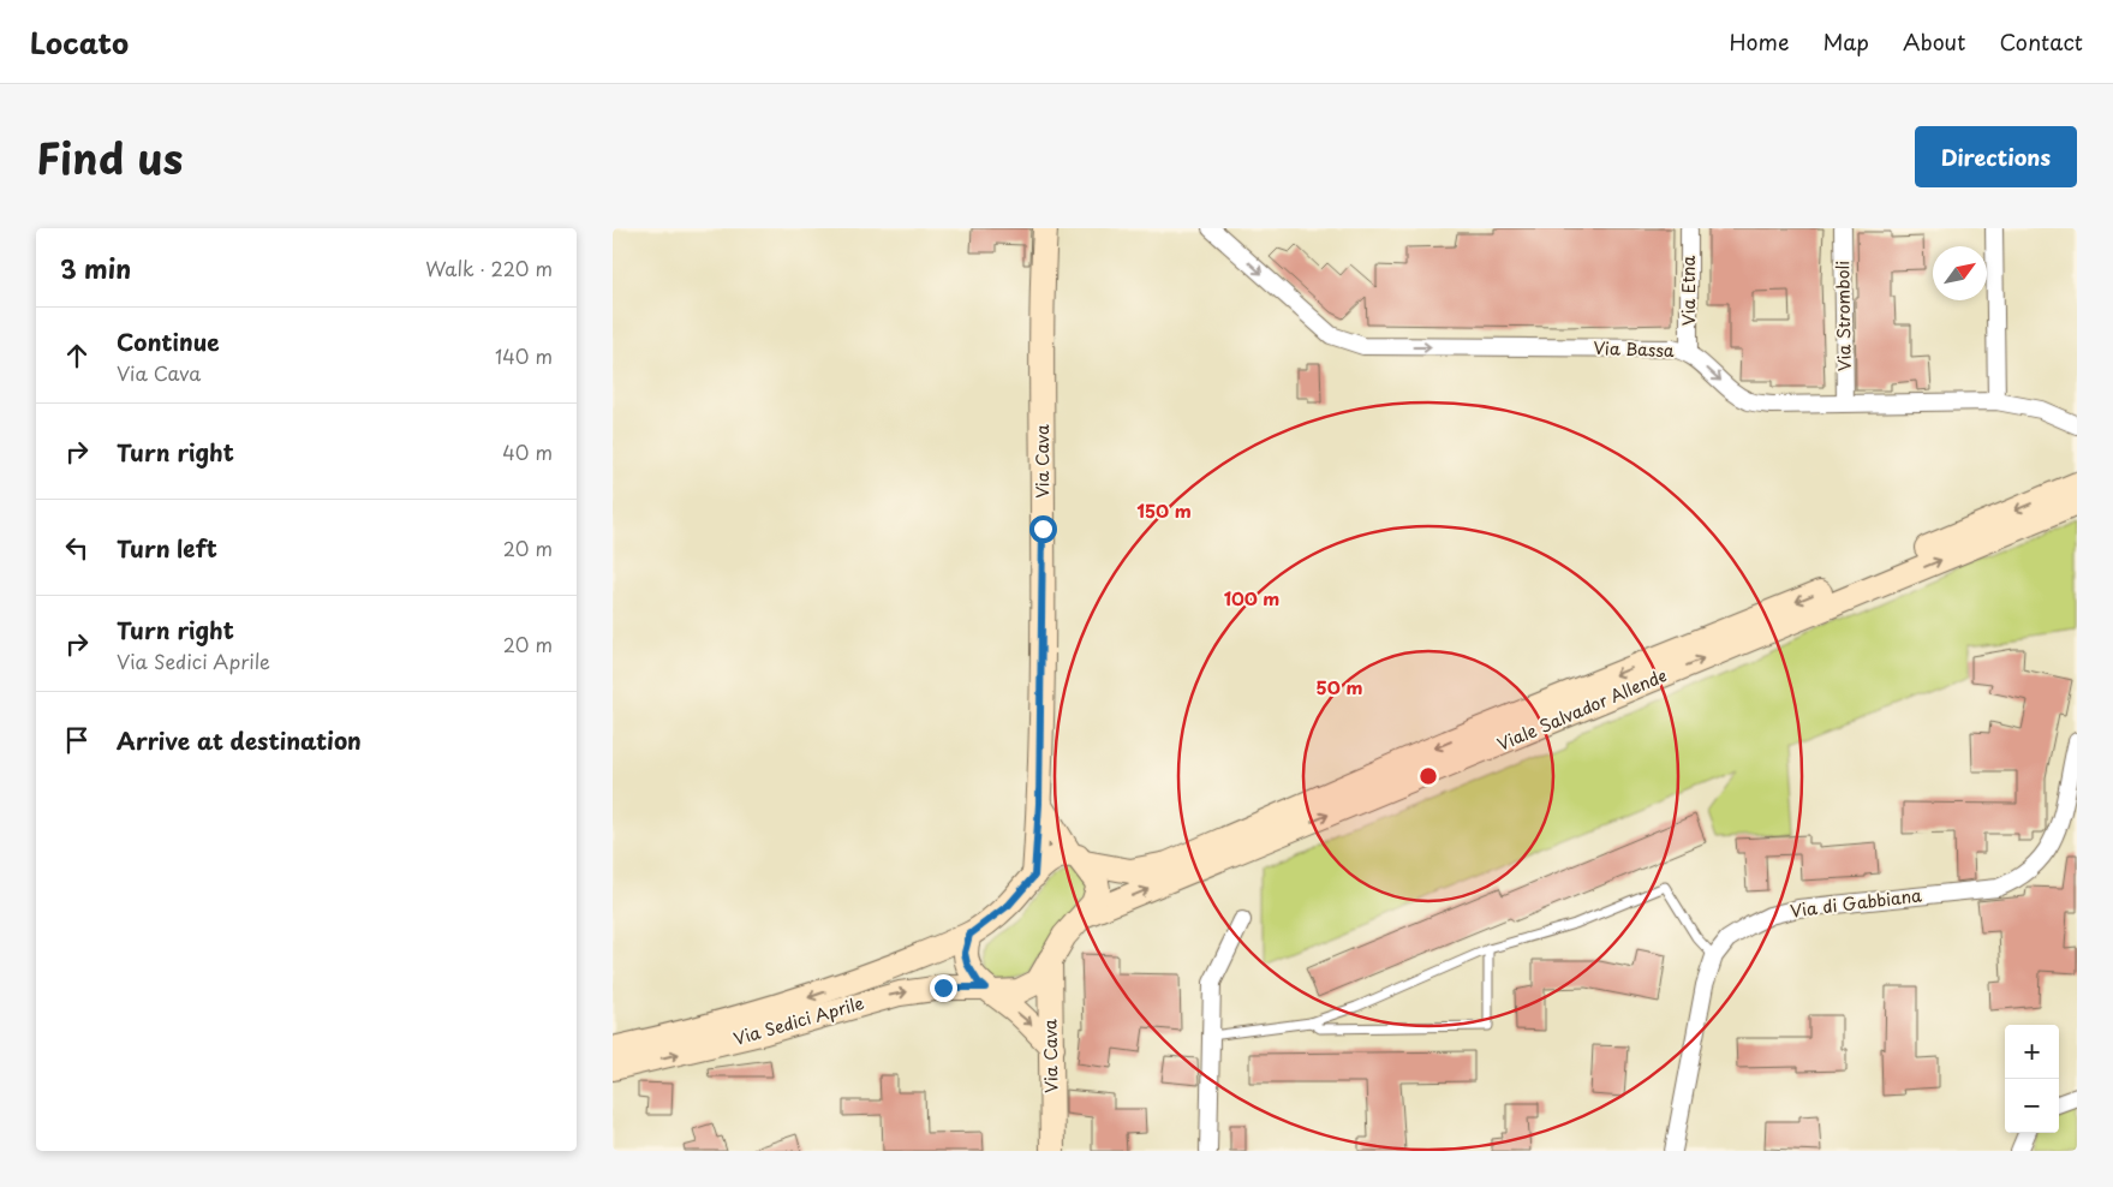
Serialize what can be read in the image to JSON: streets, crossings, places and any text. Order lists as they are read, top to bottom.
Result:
{
  "streets": {
    "main road": ["Via Cava", "Viale Salvador Allende", "Via Sedici Aprile"],
    "street": [
      "Via Etna",
      "Via Stromboli",
      "Via Bassa",
      "Via di Gabbiana"
    ]
  },
  "crossings": [
    ["Via Etna", "Via Bassa"],
    ["Via Stromboli", "Via Bassa"],
    ["Via Cava", "Via Sedici Aprile"],
    ["Viale Salvador Allende", "Via Sedici Aprile"]
  ],
  "one_way": ["Via Bassa"],
  "north": "top right",
  "page": {
    "header": "Locato",
    "nav": [
      "Home",
      "Map",
      "About",
      "Contact"
    ],
    "title": "Find us",
    "buttons": "Directions",
    "heading": ["3 min", "Walk · 220 m"],
    "list": [
      ["Continue", "Via Cava", "140 m"],
      ["Turn right", "40 m"],
      ["Turn left", "20 m"],
      ["Turn right", "Via Sedici Aprile", "20 m"],
      "Arrive at destination"
    ],
    "map_buttons": ["+", "−"]
  },
  "rings": ["150 m", "100 m", "50 m"]
}
